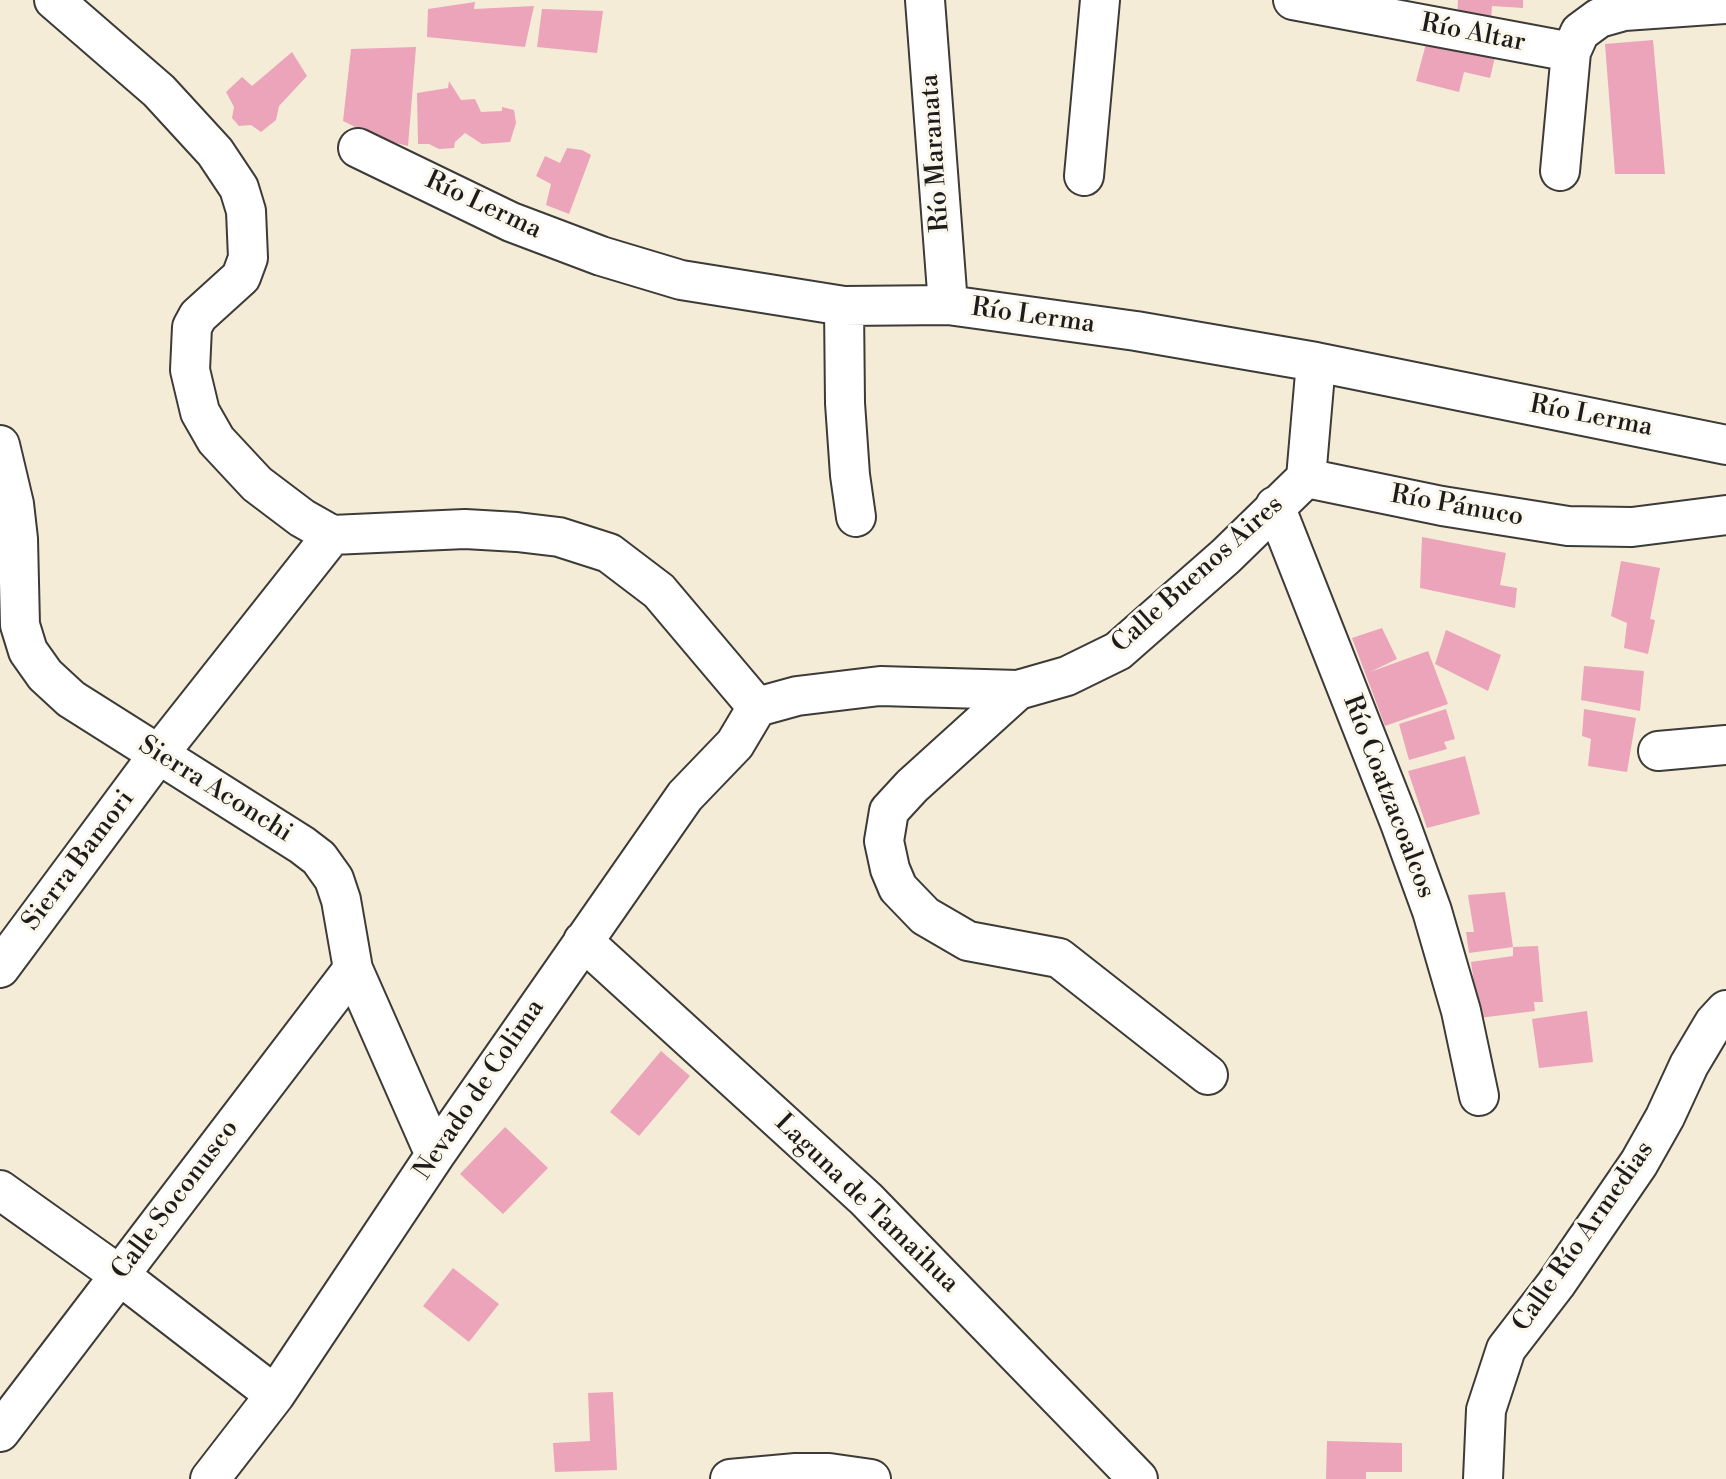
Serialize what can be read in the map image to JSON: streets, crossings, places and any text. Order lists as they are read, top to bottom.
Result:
{
  "streets": {
    "street": [
      "Río Altar",
      "Río Maranata",
      "Río Lerma",
      "Río Pánuco",
      "Calle Buenos Aires",
      "Sierra Aconchi",
      "Río Coatzacoalcos",
      "Sierra Bamori",
      "Nevado de Colima",
      "Calle Soconusco",
      "Laguna de Tamaihua",
      "Calle Río Armedias"
    ]
  },
  "crossings": [
    ["Río Maranata", "Río Lerma"],
    ["Río Pánuco", "Calle Buenos Aires"],
    ["Calle Buenos Aires", "Río Coatzacoalcos"],
    ["Calle Buenos Aires", "Nevado de Colima"],
    ["Sierra Aconchi", "Sierra Bamori"],
    ["Sierra Aconchi", "Nevado de Colima"],
    ["Sierra Aconchi", "Calle Soconusco"],
    ["Nevado de Colima", "Laguna de Tamaihua"]
  ]
}
